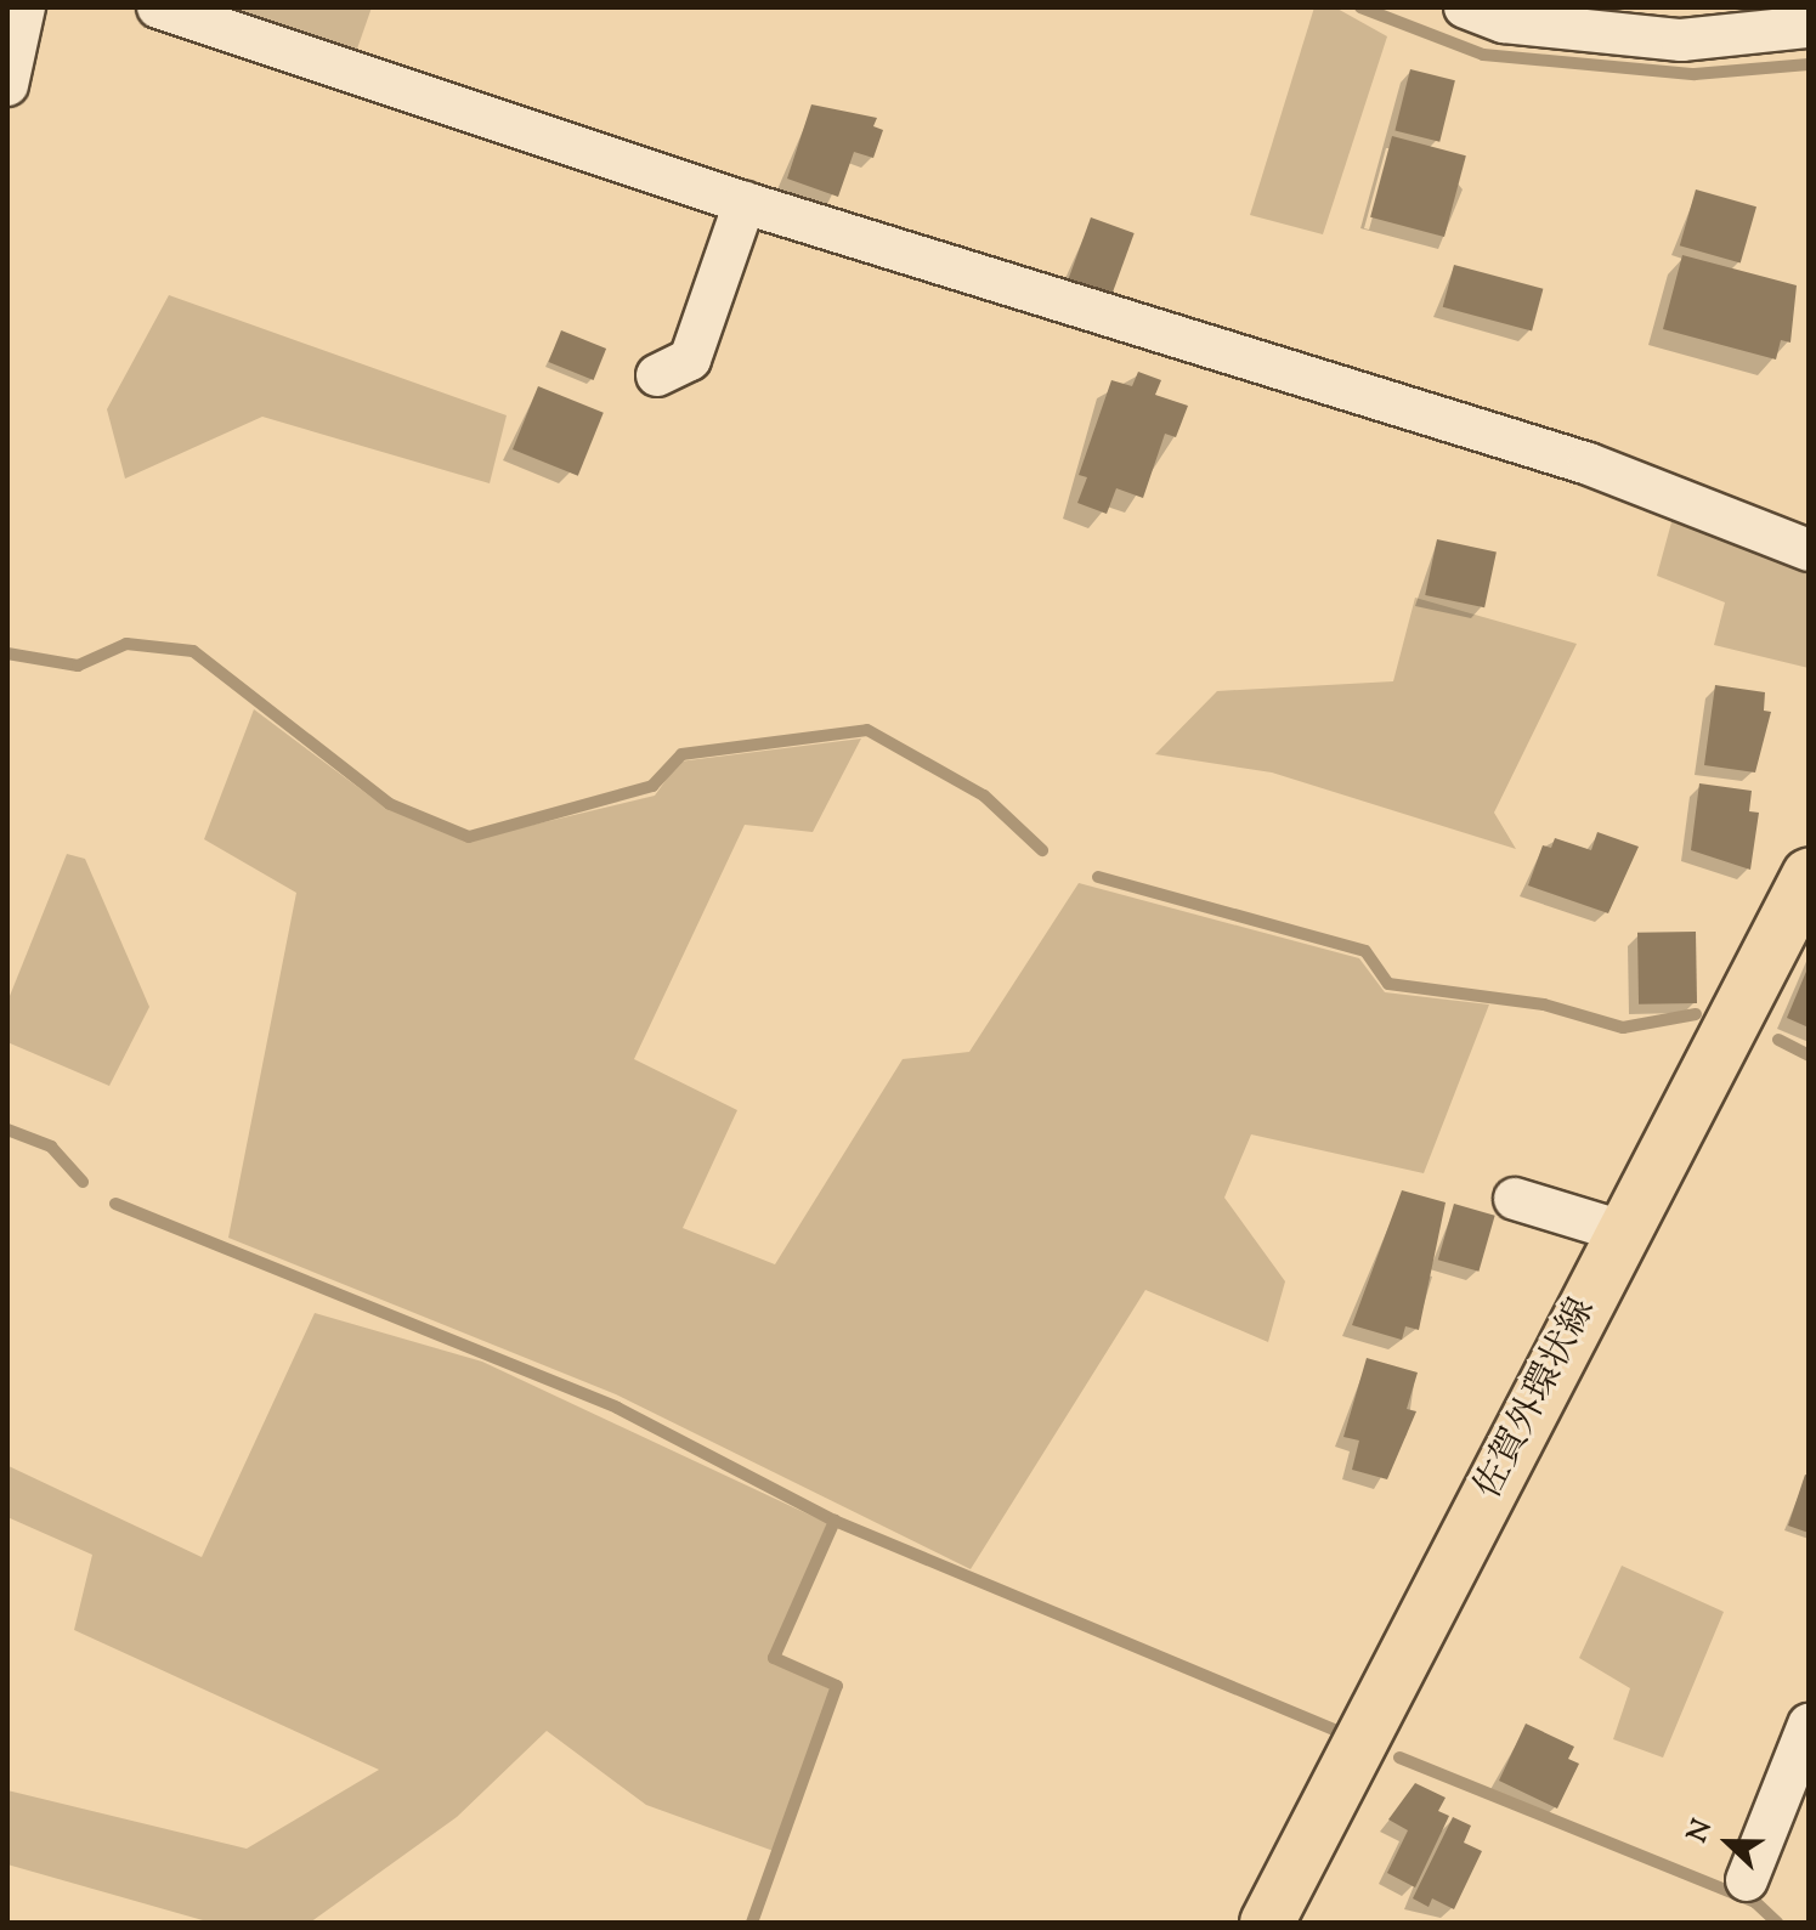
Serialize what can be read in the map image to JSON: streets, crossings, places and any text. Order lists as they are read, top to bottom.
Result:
{
  "streets": {
    "main road": ["佐賀外環状線"]
  },
  "north": "left"
}
